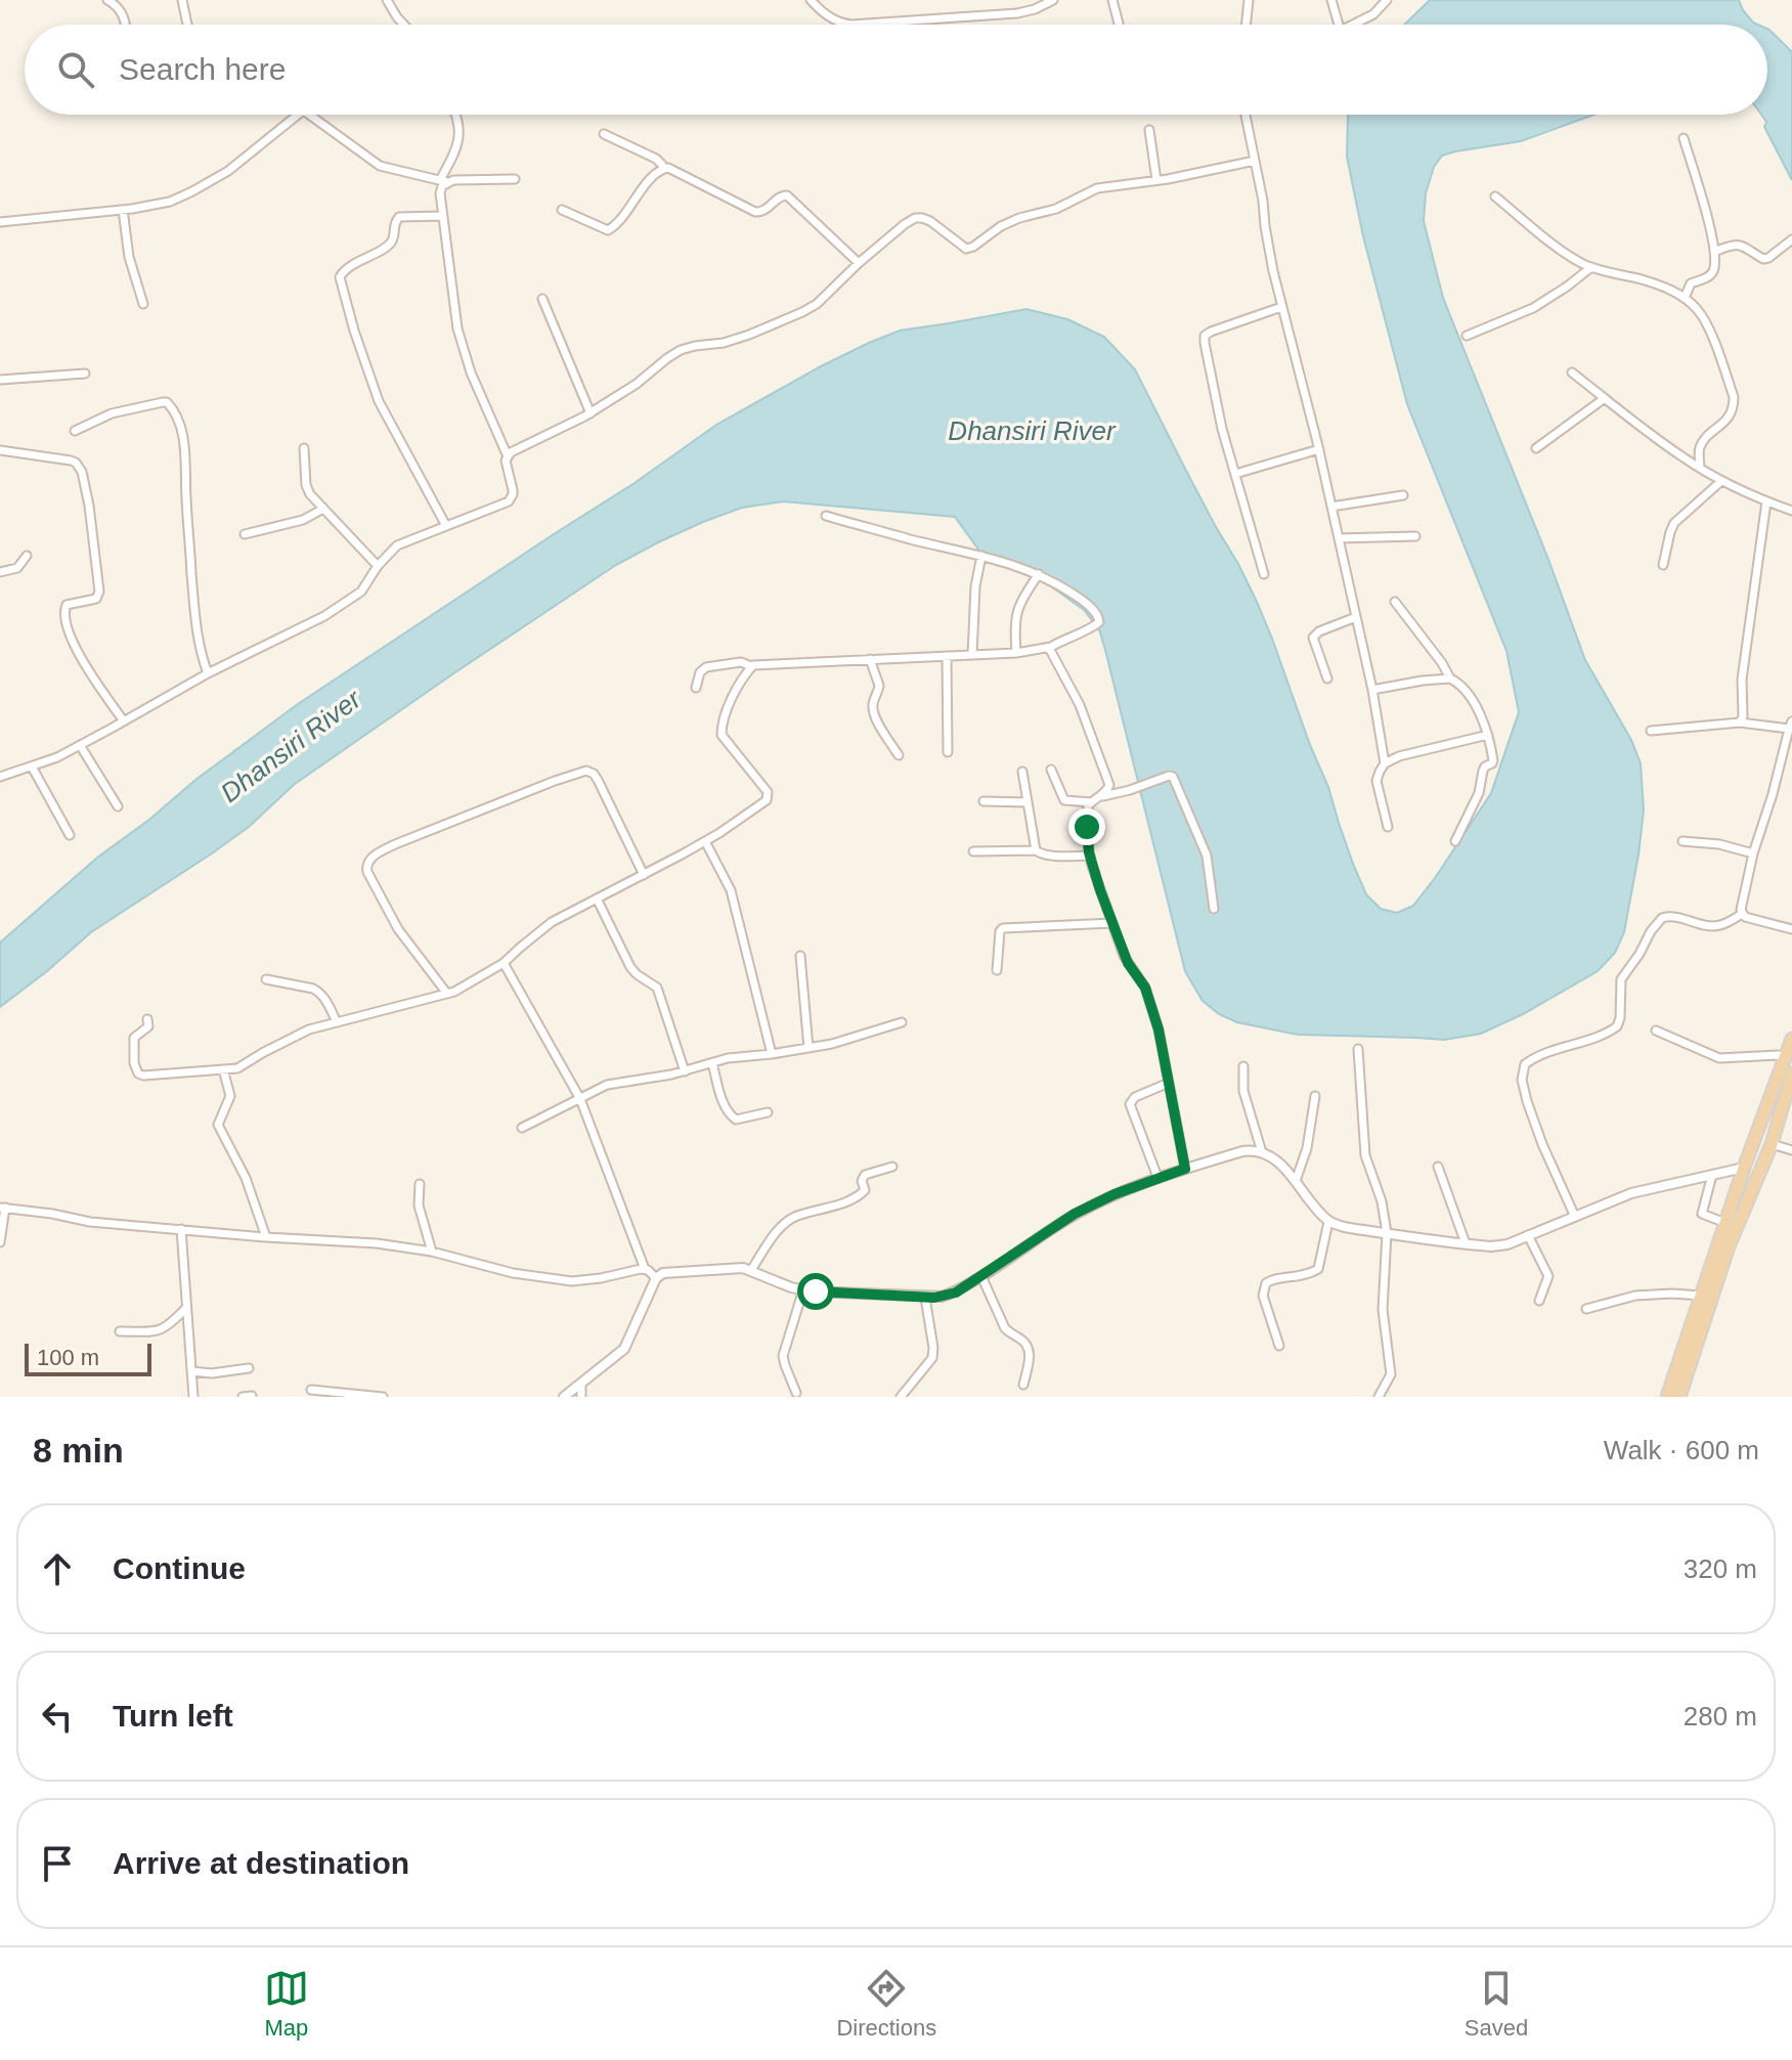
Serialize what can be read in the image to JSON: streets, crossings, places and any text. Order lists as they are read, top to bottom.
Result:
{
  "water": ["Dhansiri River"],
  "scale_bar": "100 m",
  "page": {
    "search": "Search here",
    "scale": "100 m",
    "heading": ["8 min", "Walk · 600 m"],
    "list": [
      ["Continue", "320 m"],
      ["Turn left", "280 m"],
      "Arrive at destination"
    ],
    "nav": ["Map", "Directions", "Saved"]
  }
}
